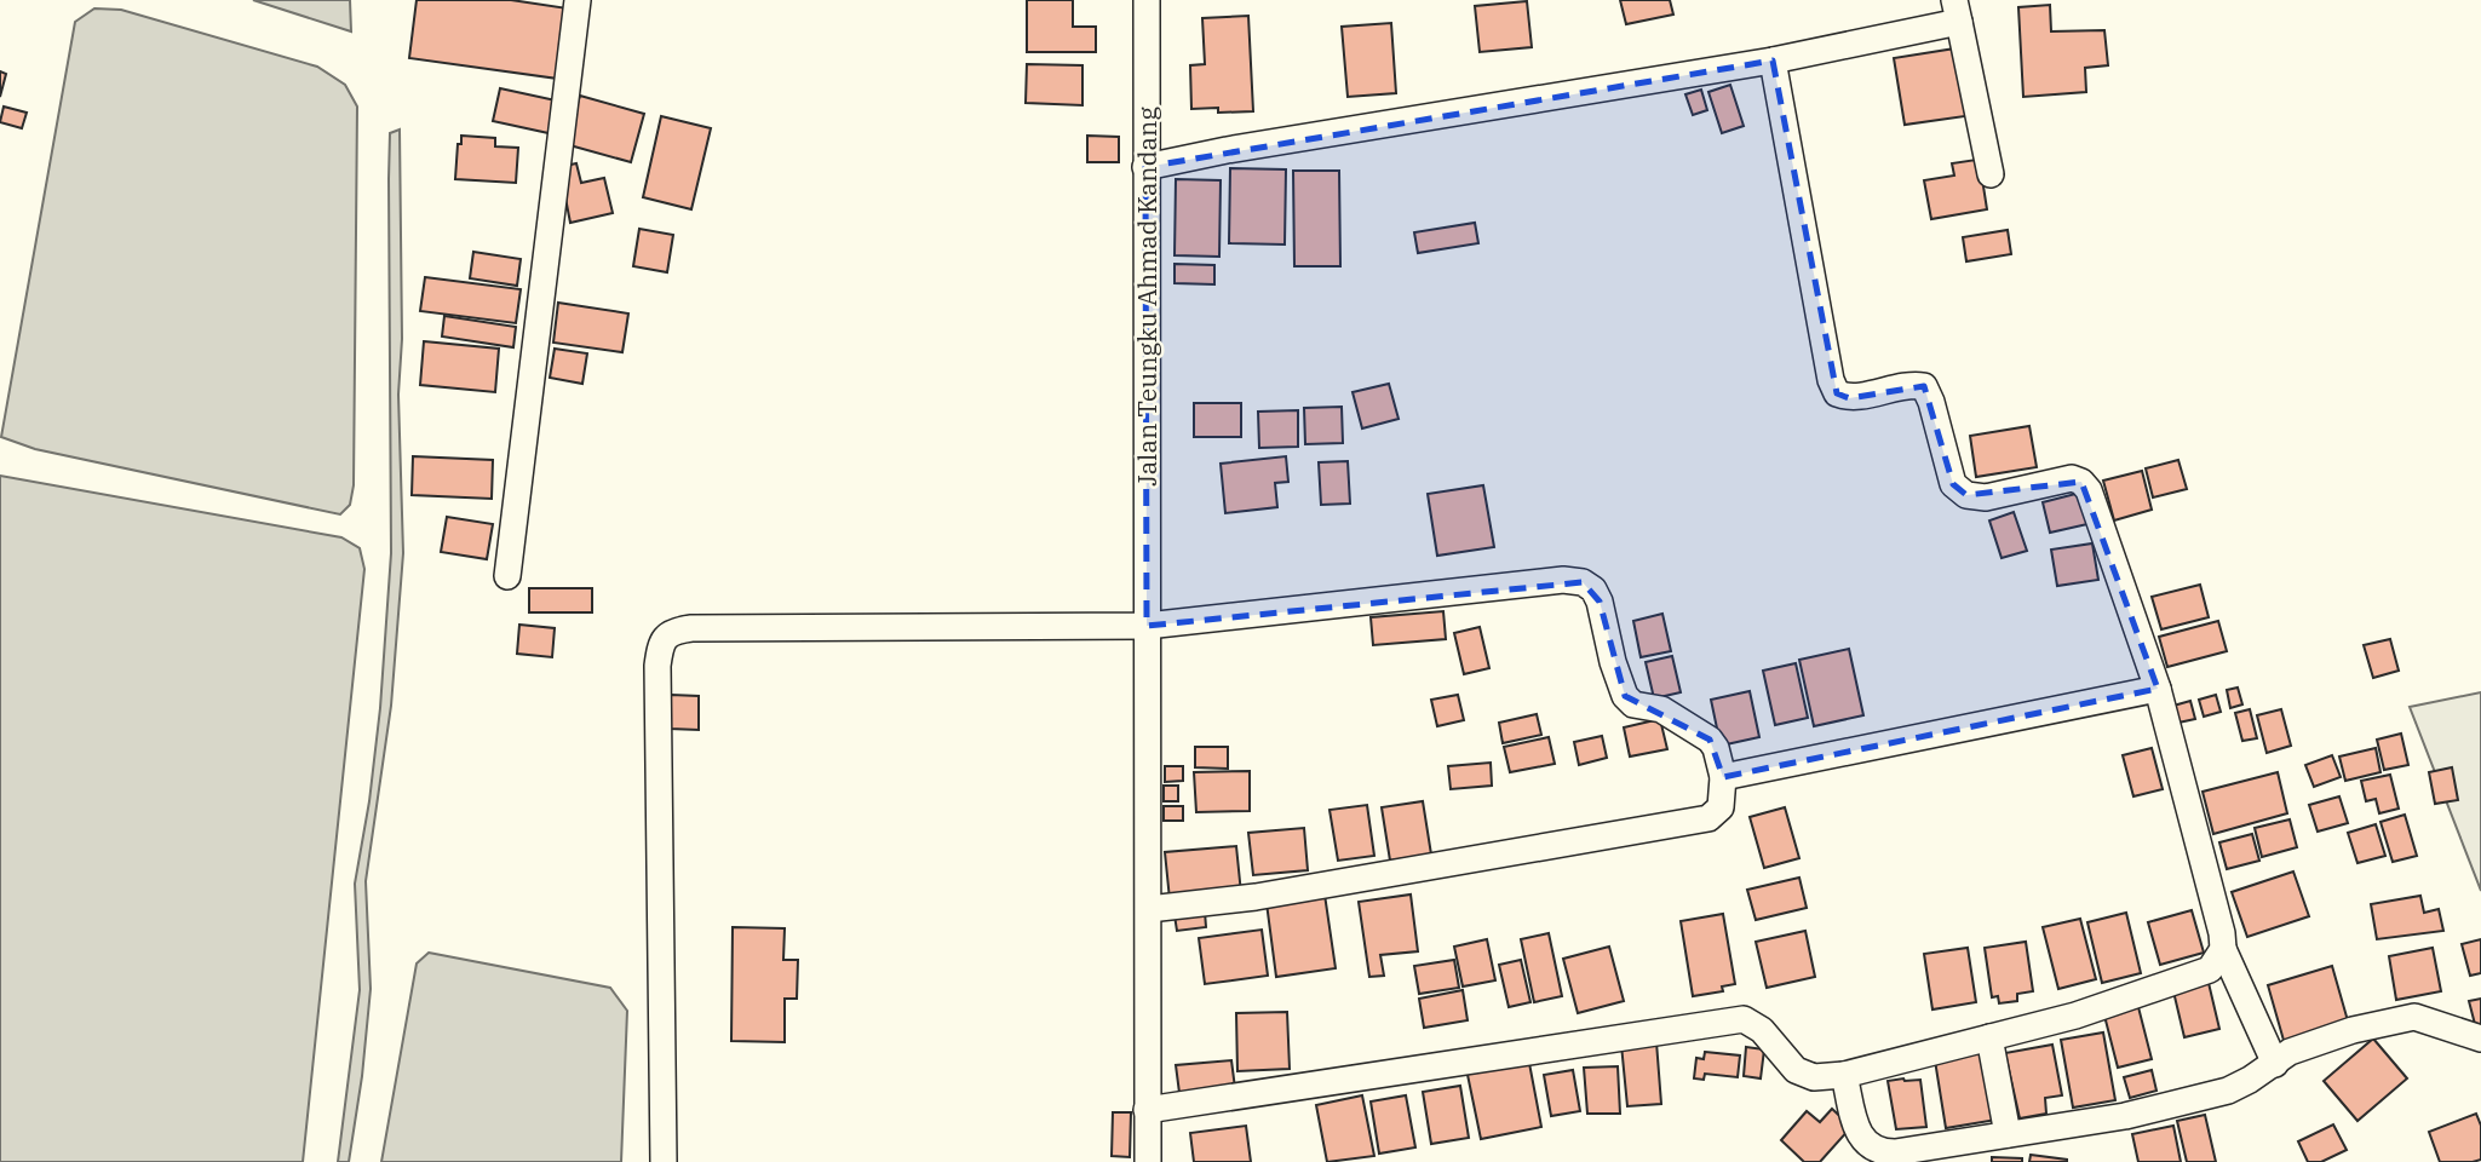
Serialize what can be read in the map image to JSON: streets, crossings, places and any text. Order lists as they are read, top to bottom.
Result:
{
  "streets": {
    "street": ["Jalan Teungku Ahmad Kandang"]
  }
}
